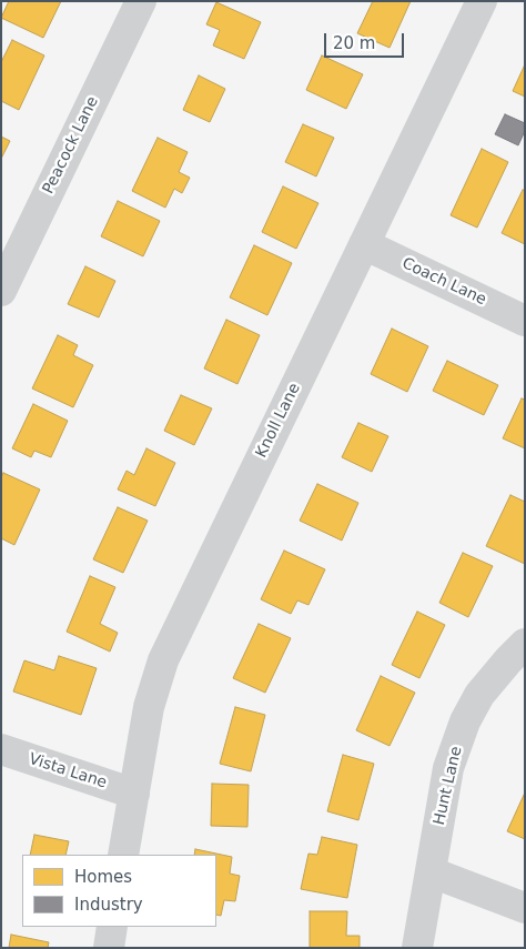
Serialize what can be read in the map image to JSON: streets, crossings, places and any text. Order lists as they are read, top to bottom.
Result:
{
  "streets": {
    "street": [
      "Peacock Lane",
      "Coach Lane",
      "Knoll Lane",
      "Vista Lane",
      "Hunt Lane"
    ]
  },
  "crossings": [
    ["Coach Lane", "Knoll Lane"],
    ["Knoll Lane", "Vista Lane"]
  ],
  "legend": ["Homes", "Industry"],
  "scale_bar": "20 m"
}
